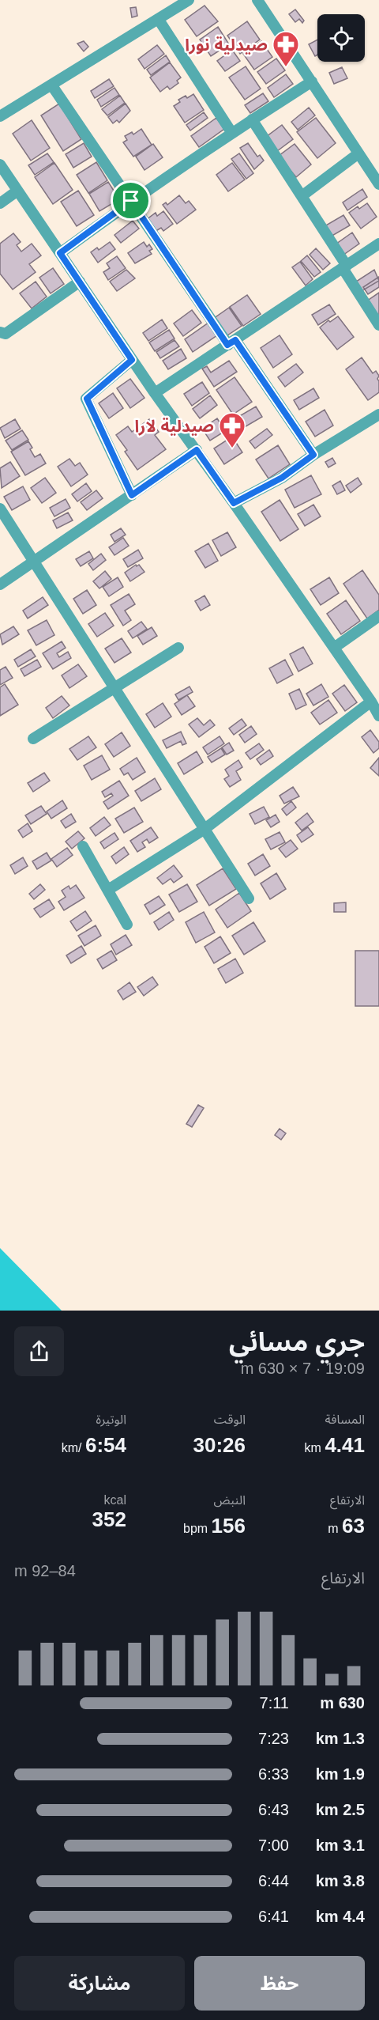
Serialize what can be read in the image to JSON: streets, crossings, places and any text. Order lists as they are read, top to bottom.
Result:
{
  "places": {
    "pharmacy": ["صيدلية نورا", "صيدلية لارا"]
  },
  "page": {
    "heading": ["جري مسائي", "19:09 · 7 × 630 m"],
    "stats": [
      ["المسافة", "4.41 km"],
      ["الوقت", "30:26"],
      ["الوتيرة", "6:54 /km"],
      ["الارتفاع", "63 m"],
      ["النبض", "156 bpm"],
      ["kcal", "352"]
    ],
    "chart": ["الارتفاع", "84–92 m"],
    "list": [
      {
        "name": "630 m",
        "note": "7:11"
      },
      {
        "name": "1.3 km",
        "note": "7:23"
      },
      {
        "name": "1.9 km",
        "note": "6:33"
      },
      {
        "name": "2.5 km",
        "note": "6:43"
      },
      {
        "name": "3.1 km",
        "note": "7:00"
      },
      {
        "name": "3.8 km",
        "note": "6:44"
      },
      {
        "name": "4.4 km",
        "note": "6:41"
      }
    ],
    "buttons": ["حفظ", "مشاركة"]
  }
}
